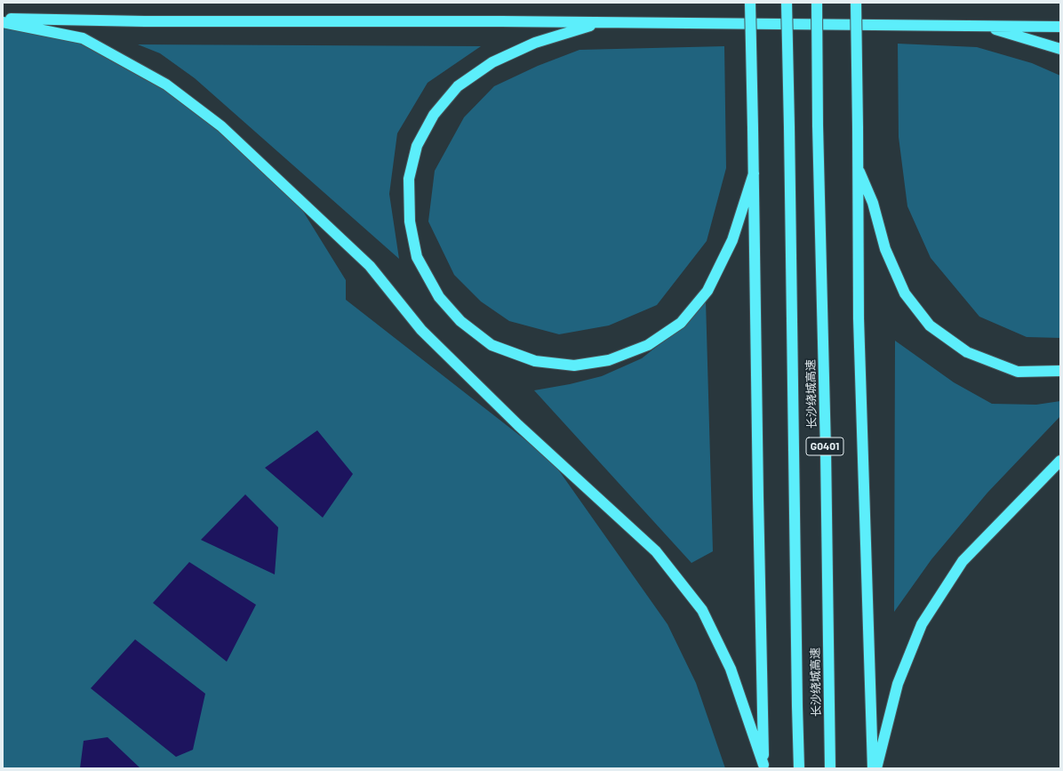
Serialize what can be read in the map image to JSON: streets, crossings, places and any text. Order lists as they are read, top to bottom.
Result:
{
  "streets": {
    "highway": ["长沙绕城高速", "G0401"]
  }
}
